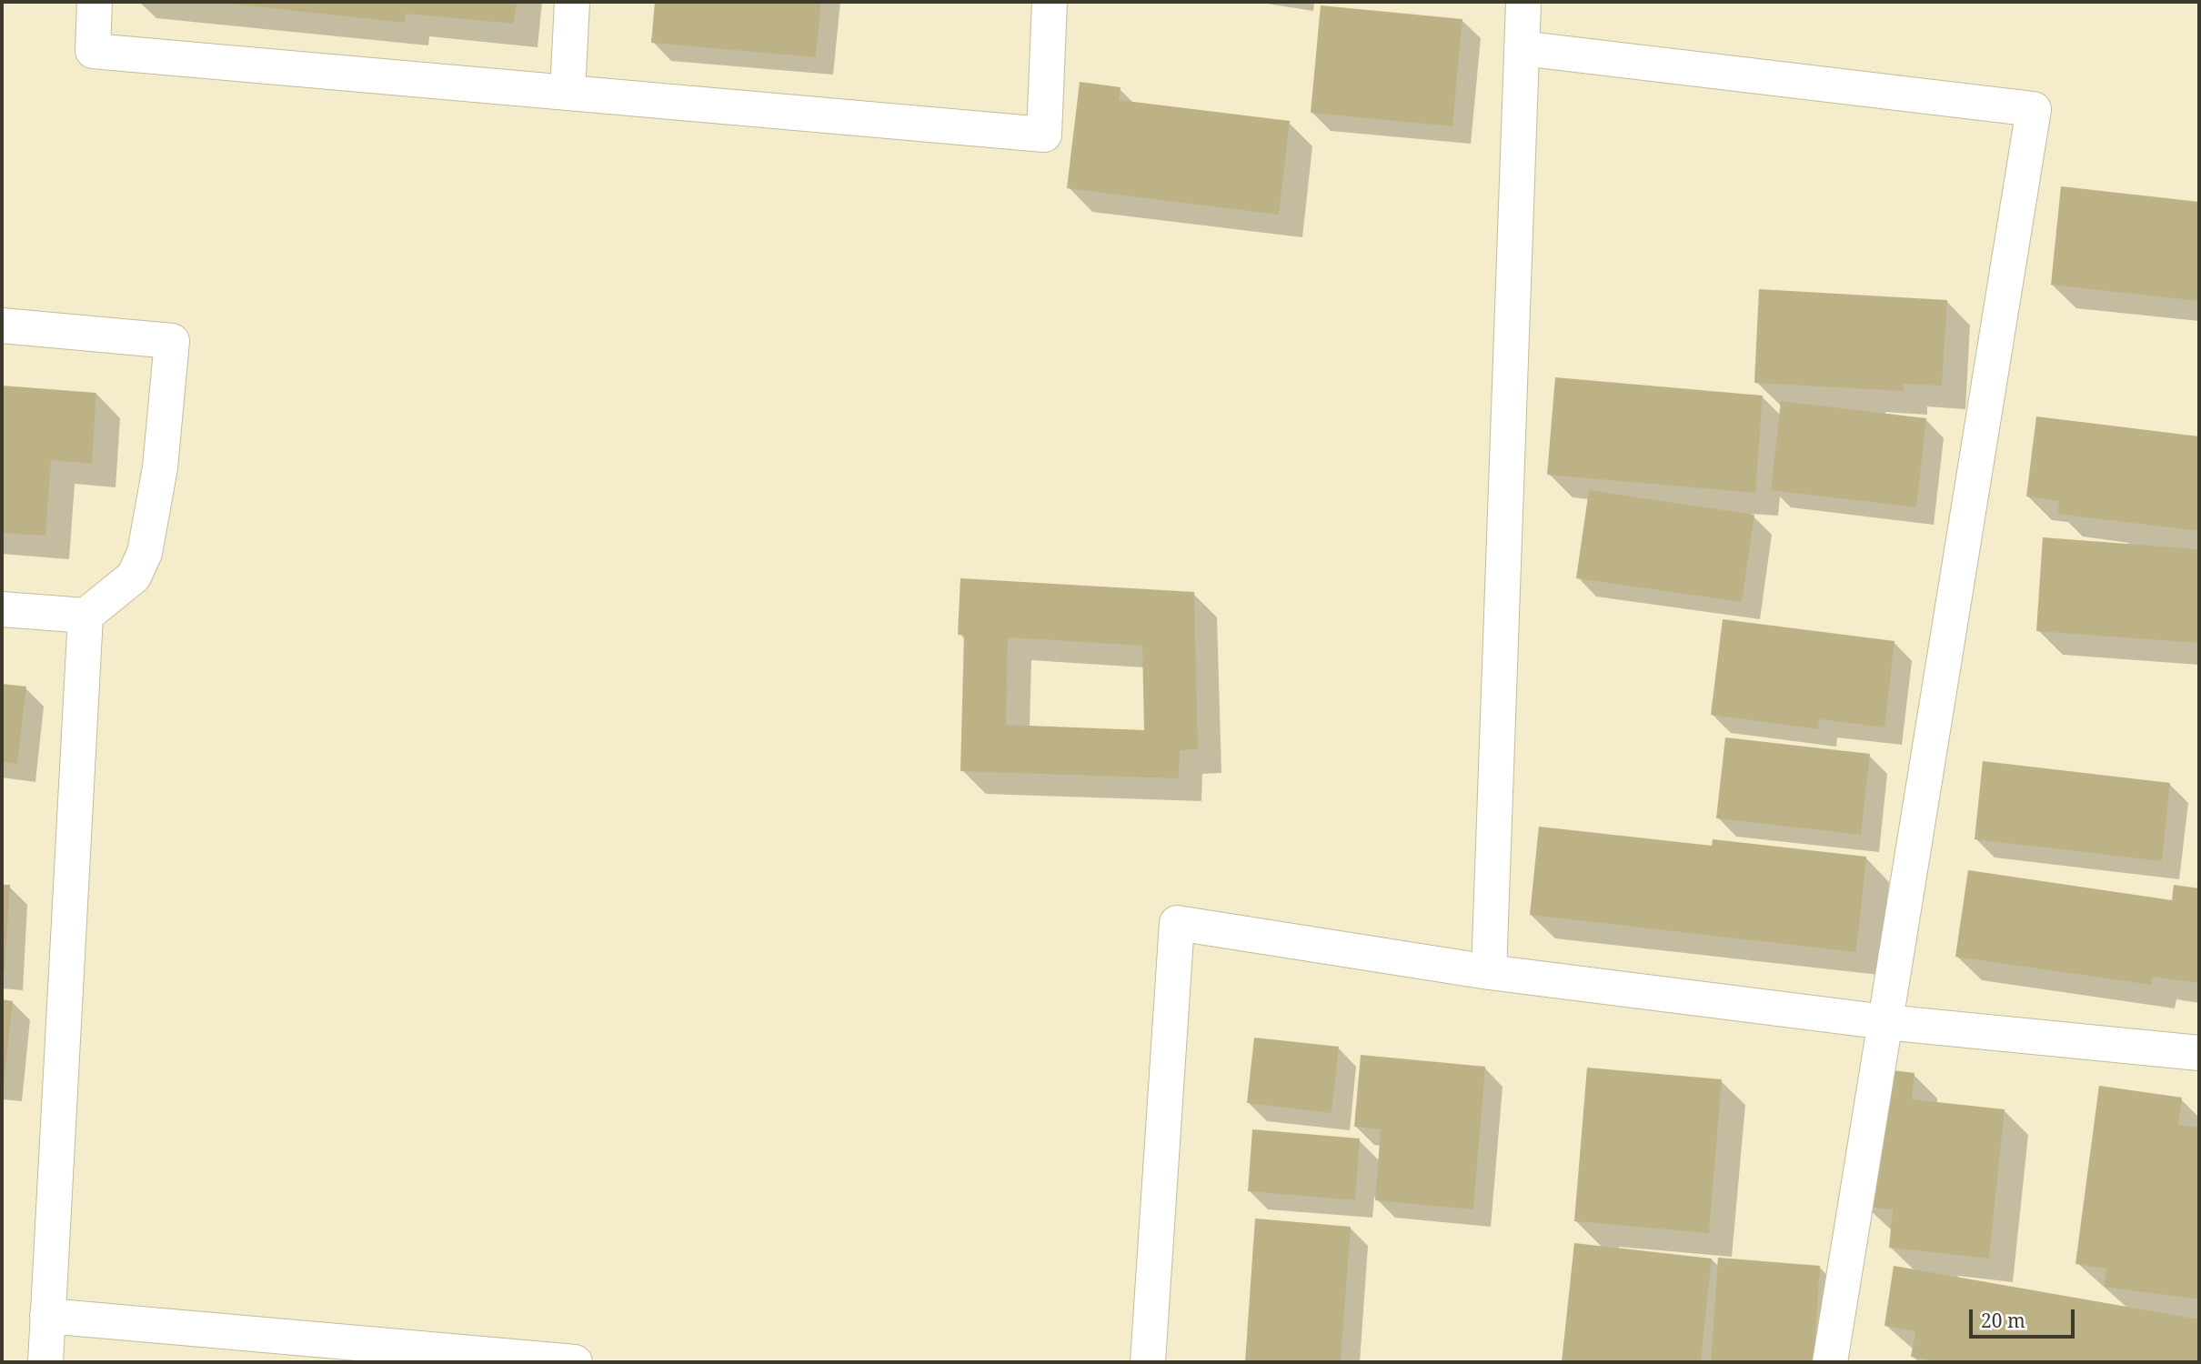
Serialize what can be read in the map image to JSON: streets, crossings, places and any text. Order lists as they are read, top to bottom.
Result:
{
  "scale_bar": "20 m"
}
